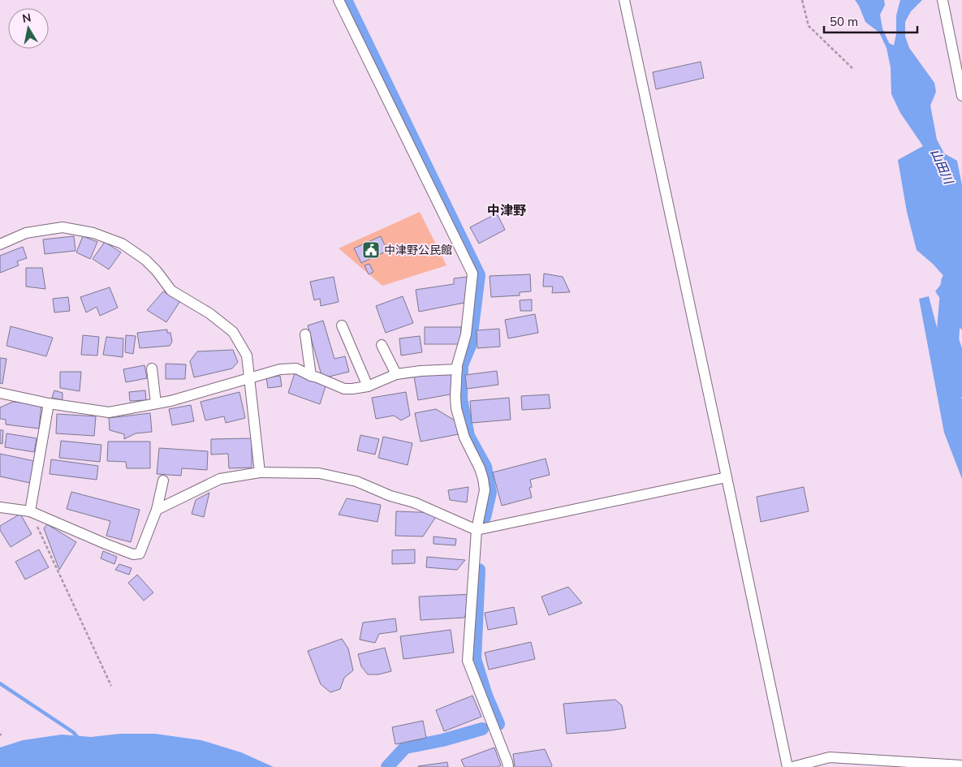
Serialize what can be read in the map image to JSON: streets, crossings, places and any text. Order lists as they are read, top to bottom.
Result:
{
  "districts": ["中津野"],
  "water": ["山田川"],
  "places": {
    "public building": ["中津野公民館"]
  },
  "scale_bar": "50 m",
  "north": "top"
}
